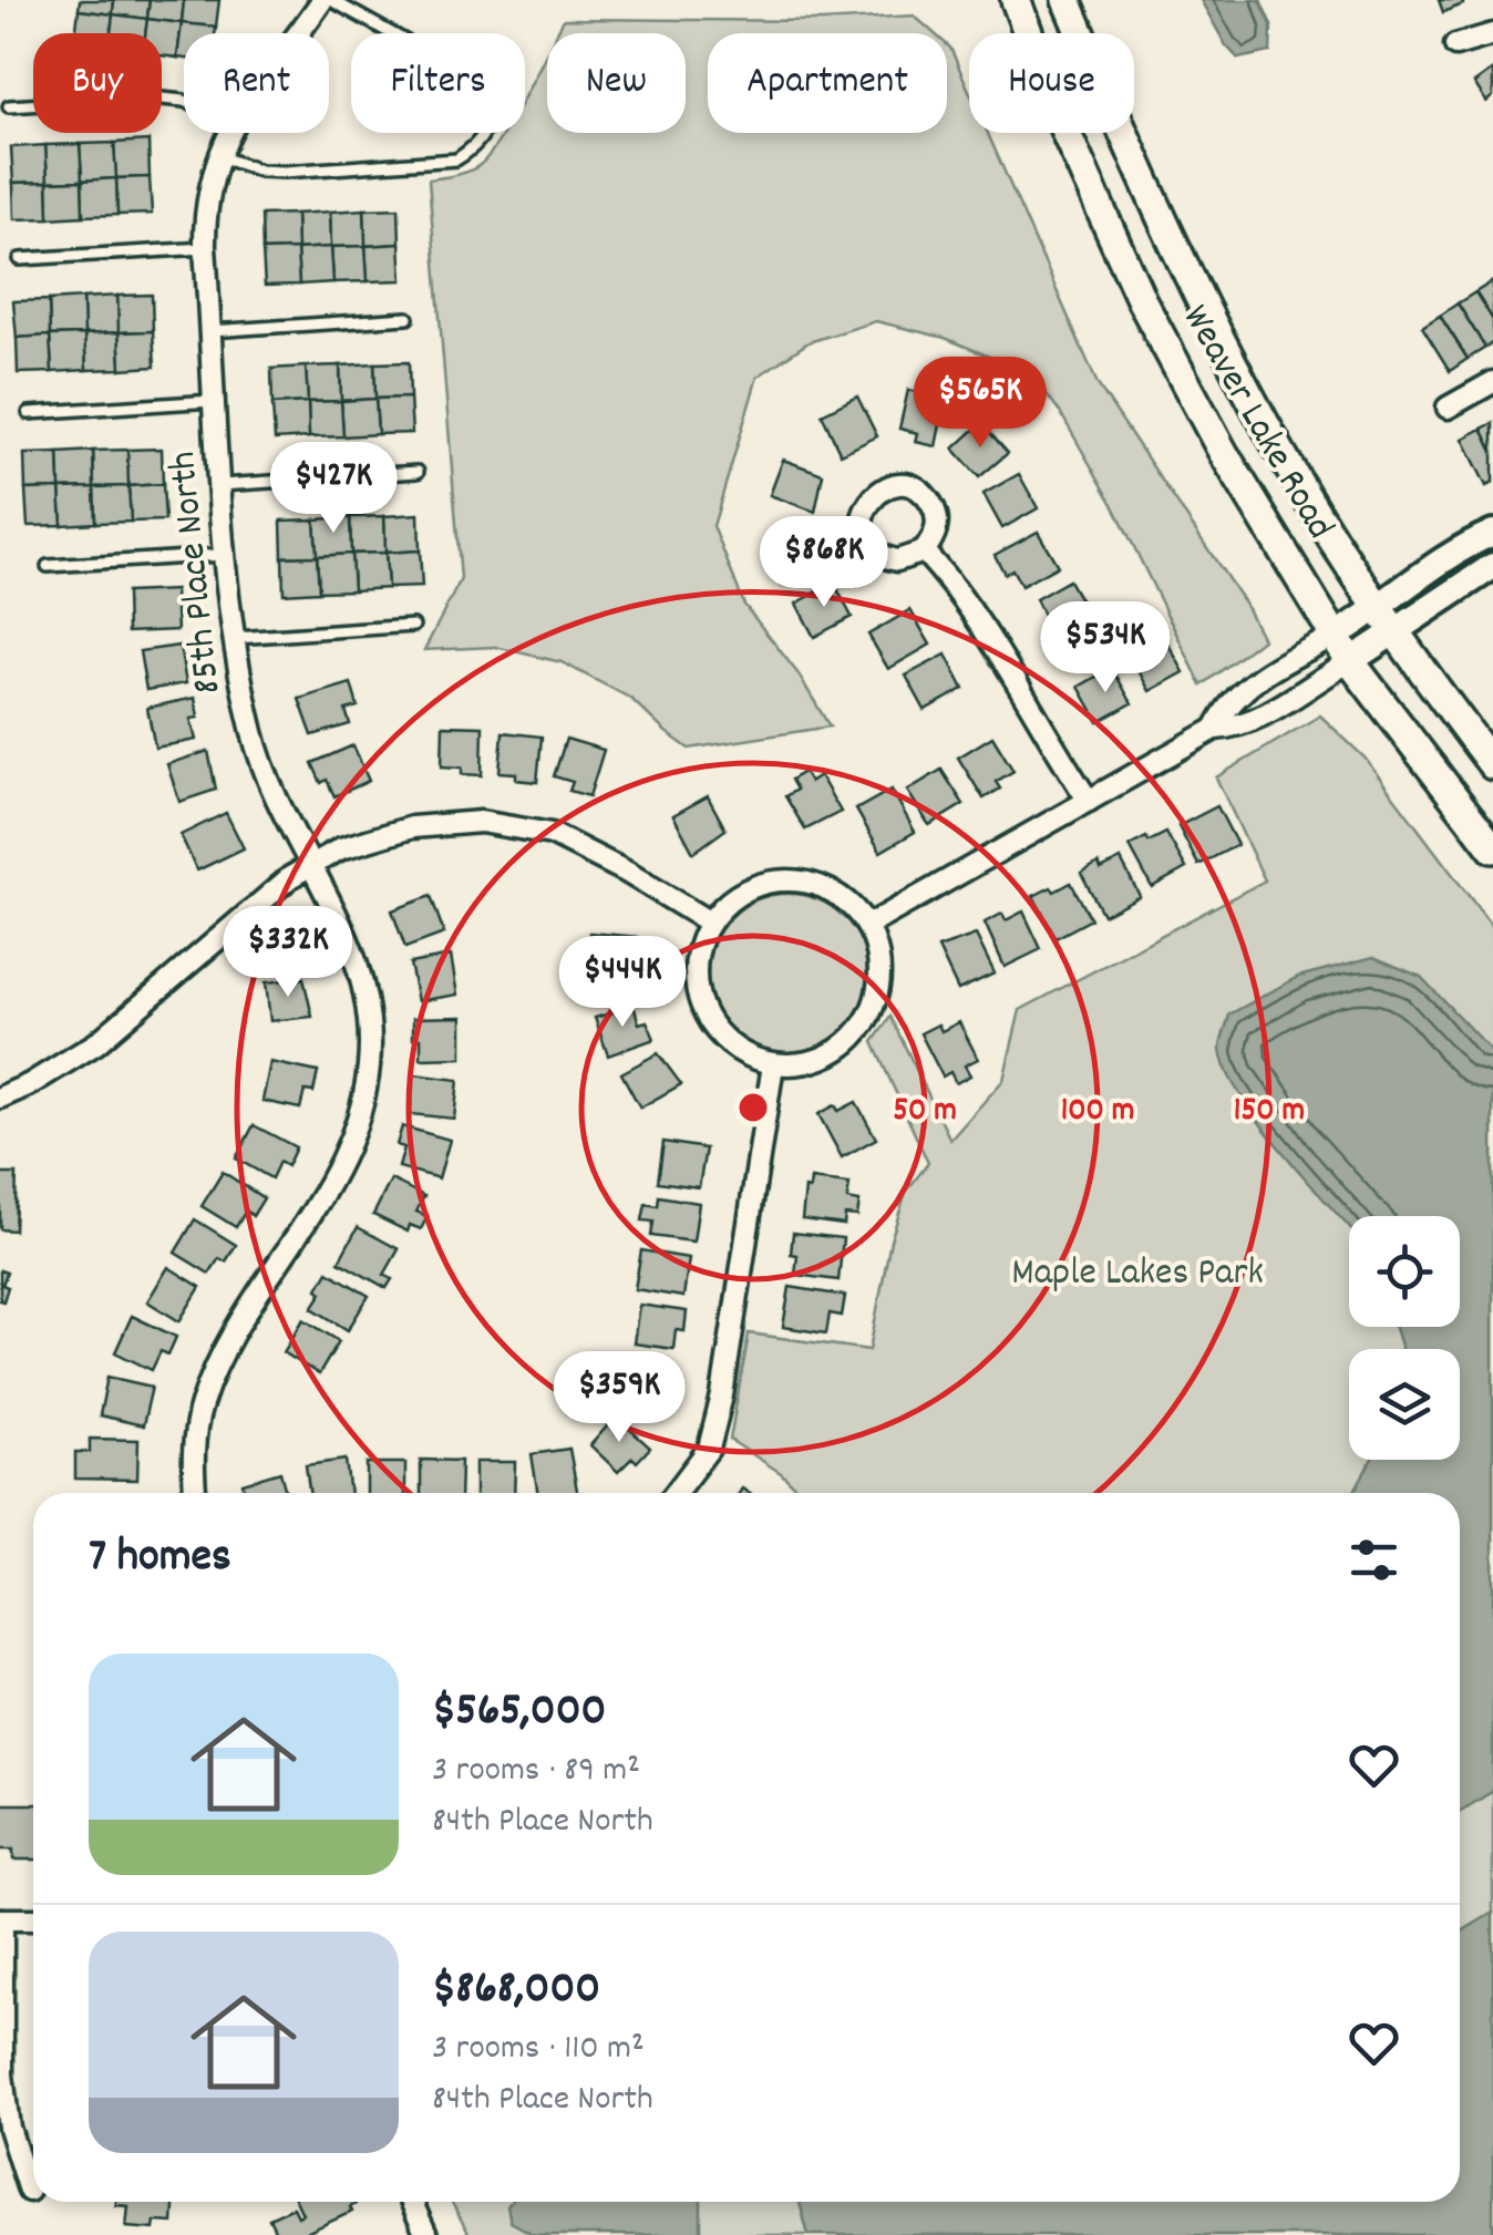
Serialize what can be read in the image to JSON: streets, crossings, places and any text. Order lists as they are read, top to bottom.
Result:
{
  "streets": {
    "main road": ["Weaver Lake Road"],
    "street": ["85th Place North"]
  },
  "parks": ["Maple Lakes Park"],
  "page": {
    "chip": [
      "Buy",
      "Rent",
      "Filters",
      "New",
      "Apartment",
      "House"
    ],
    "price": [
      "$565K",
      "$427K",
      "$868K",
      "$534K",
      "$332K",
      "$444K",
      "$359K"
    ],
    "heading": "7 homes",
    "list": [
      {
        "name": "$565,000",
        "note": "3 rooms · 89 m² · 84th Place North"
      },
      {
        "name": "$868,000",
        "note": "3 rooms · 110 m² · 84th Place North"
      }
    ]
  },
  "rings": ["50 m", "100 m", "150 m"]
}
